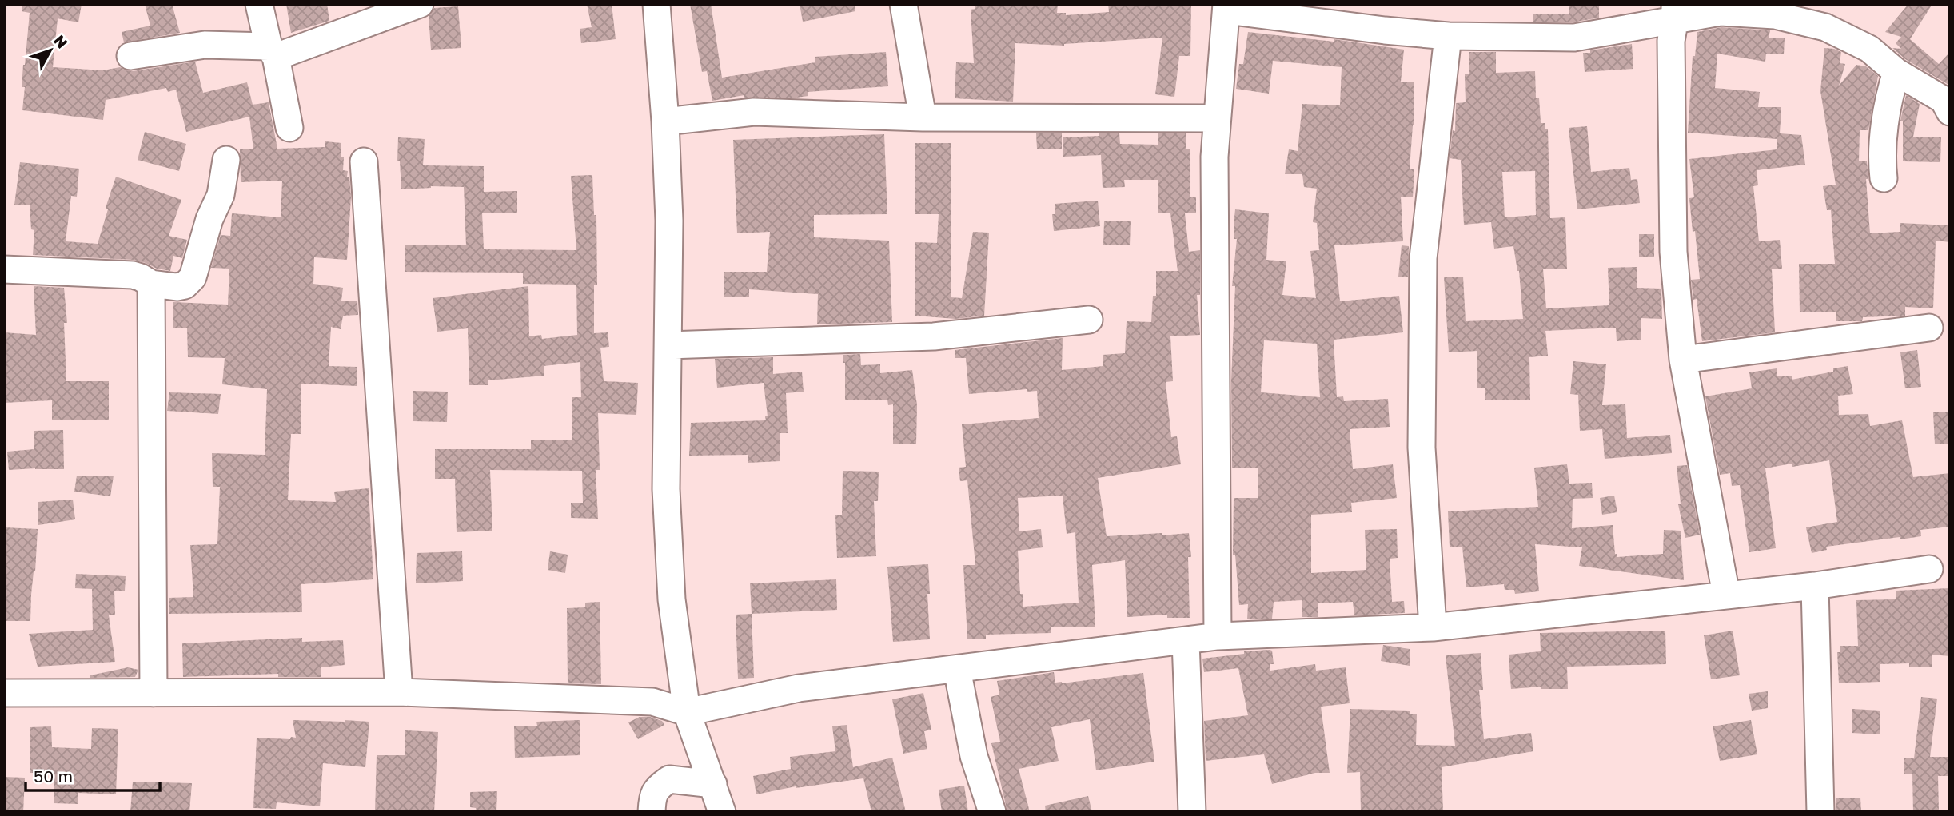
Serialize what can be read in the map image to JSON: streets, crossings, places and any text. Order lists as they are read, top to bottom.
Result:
{
  "scale_bar": "50 m",
  "north": "top right"
}
